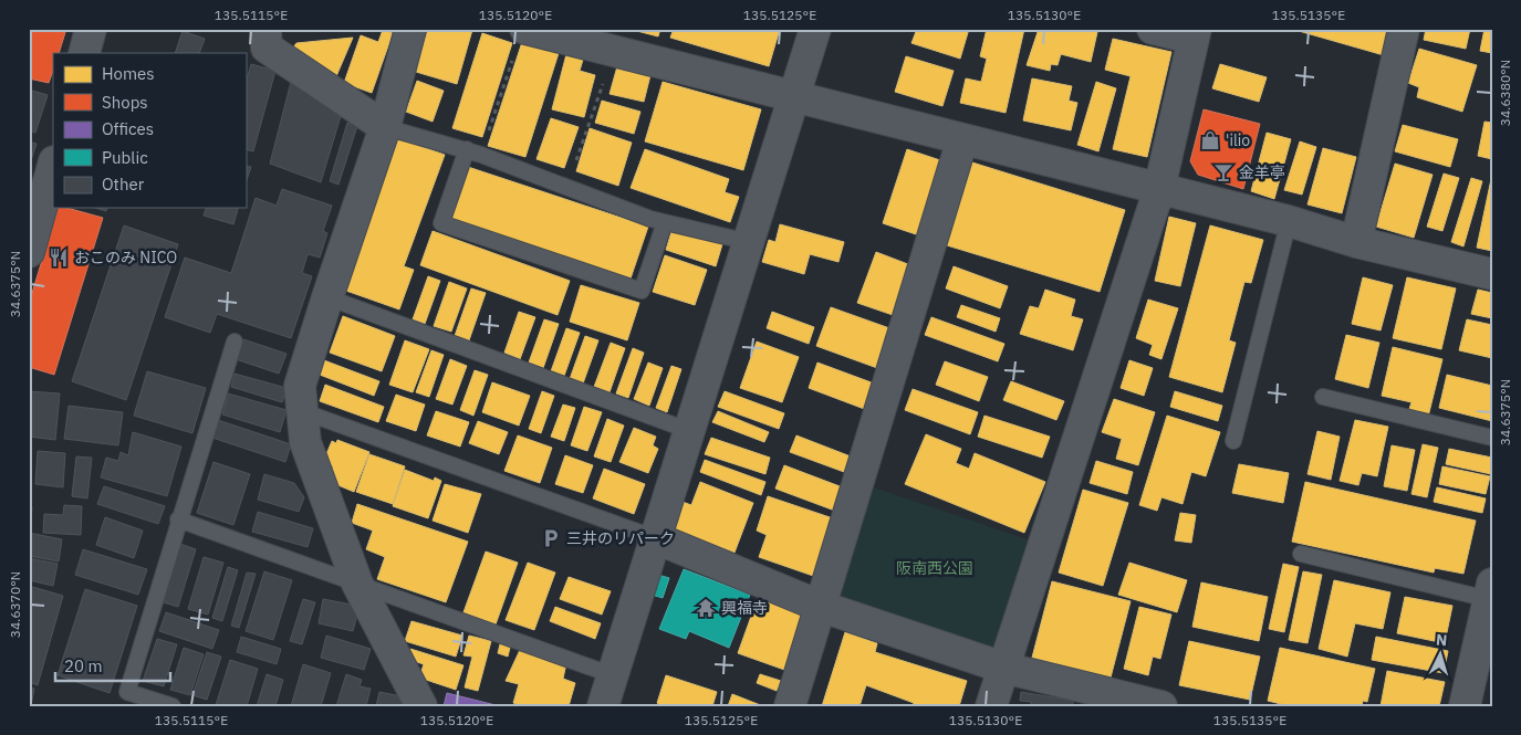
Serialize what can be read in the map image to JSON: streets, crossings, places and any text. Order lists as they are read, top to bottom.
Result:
{
  "parks": ["阪南西公園"],
  "places": {
    "shop": ["'ilio"],
    "bar": ["金羊亭"],
    "restaurant": ["おこのみ NICO"],
    "parking": ["三井のリパーク"],
    "temple": ["興福寺"]
  },
  "legend": [
    "Homes",
    "Shops",
    "Offices",
    "Public",
    "Other"
  ],
  "scale_bar": "20 m",
  "north": "top",
  "coordinates": [
    "135.5115°E",
    "135.5120°E",
    "135.5125°E",
    "135.5130°E",
    "135.5135°E",
    "34.6380°N",
    "34.6375°N",
    "34.6370°N"
  ]
}
